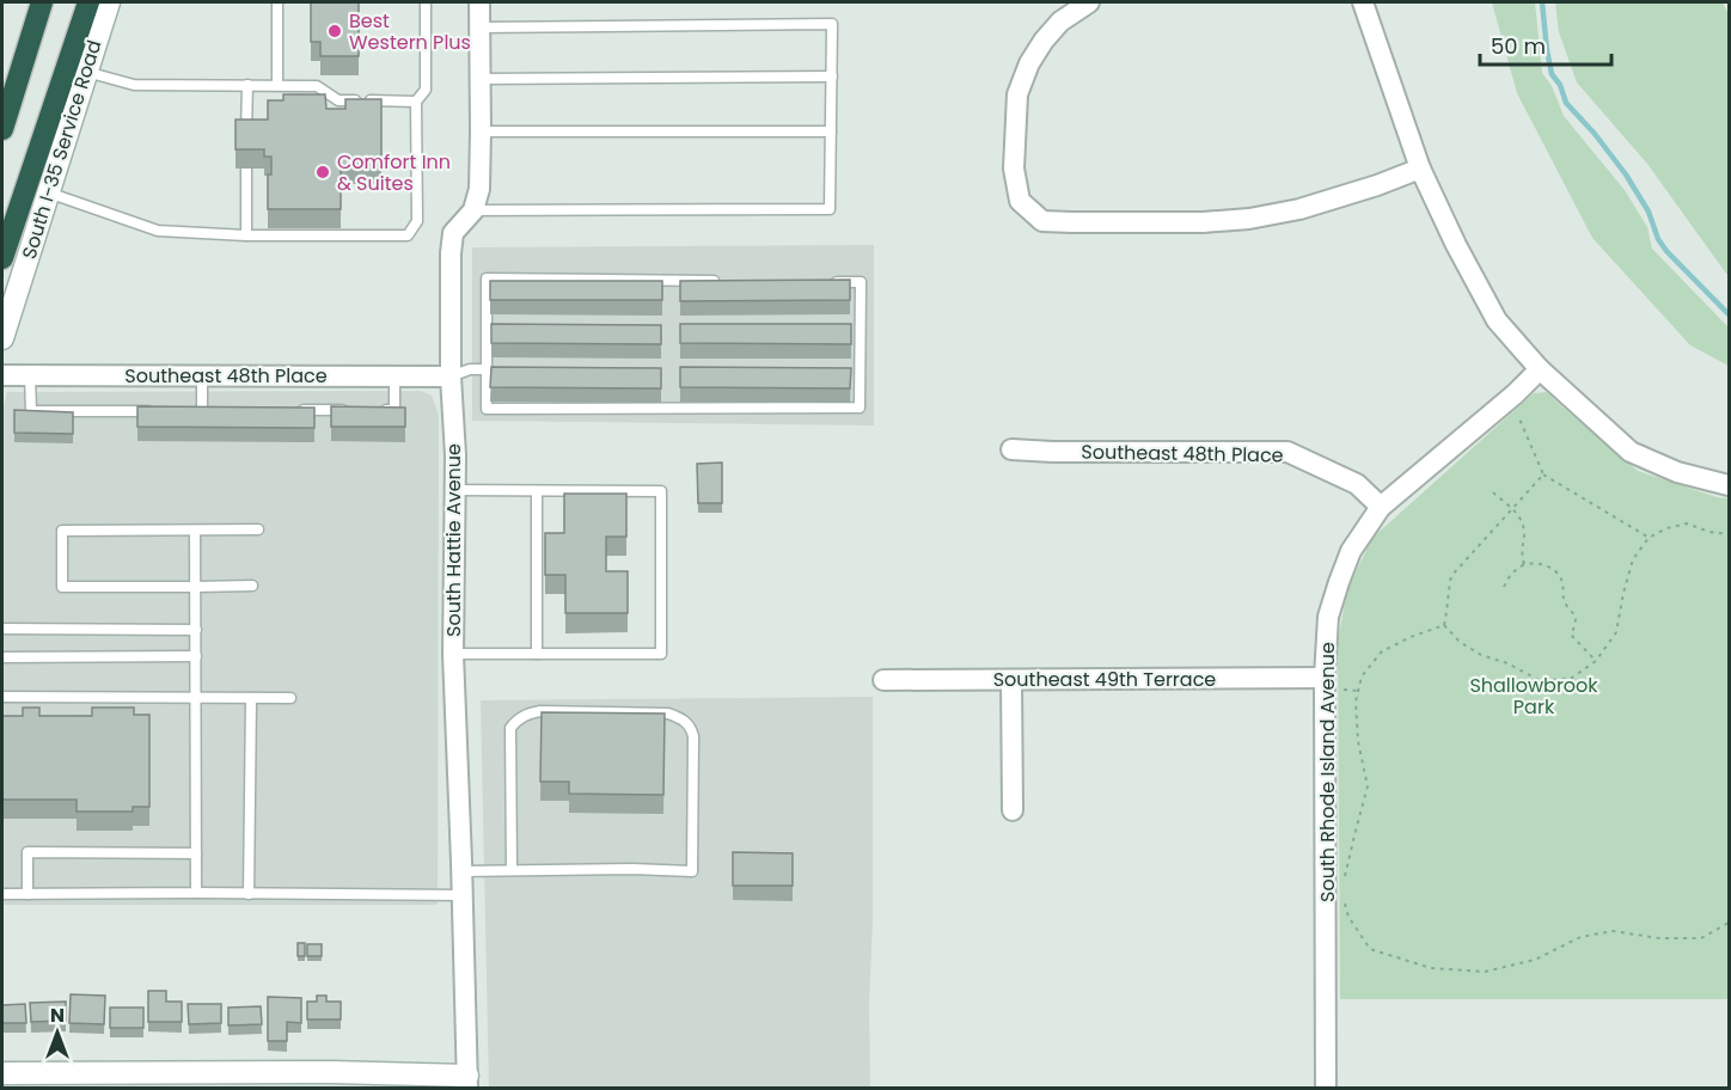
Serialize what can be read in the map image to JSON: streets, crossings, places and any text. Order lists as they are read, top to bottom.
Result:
{
  "streets": {
    "street": [
      "South I-35 Service Road",
      "Southeast 48th Place",
      "South Hattie Avenue",
      "Southeast 49th Terrace",
      "South Rhode Island Avenue"
    ]
  },
  "crossings": [
    ["Southeast 48th Place", "South Hattie Avenue"],
    ["Southeast 48th Place", "South Rhode Island Avenue"],
    ["Southeast 49th Terrace", "South Rhode Island Avenue"]
  ],
  "parks": ["Shallowbrook Park"],
  "places": ["Best Western Plus", "Comfort Inn & Suites"],
  "scale_bar": "50 m",
  "north": "top"
}
